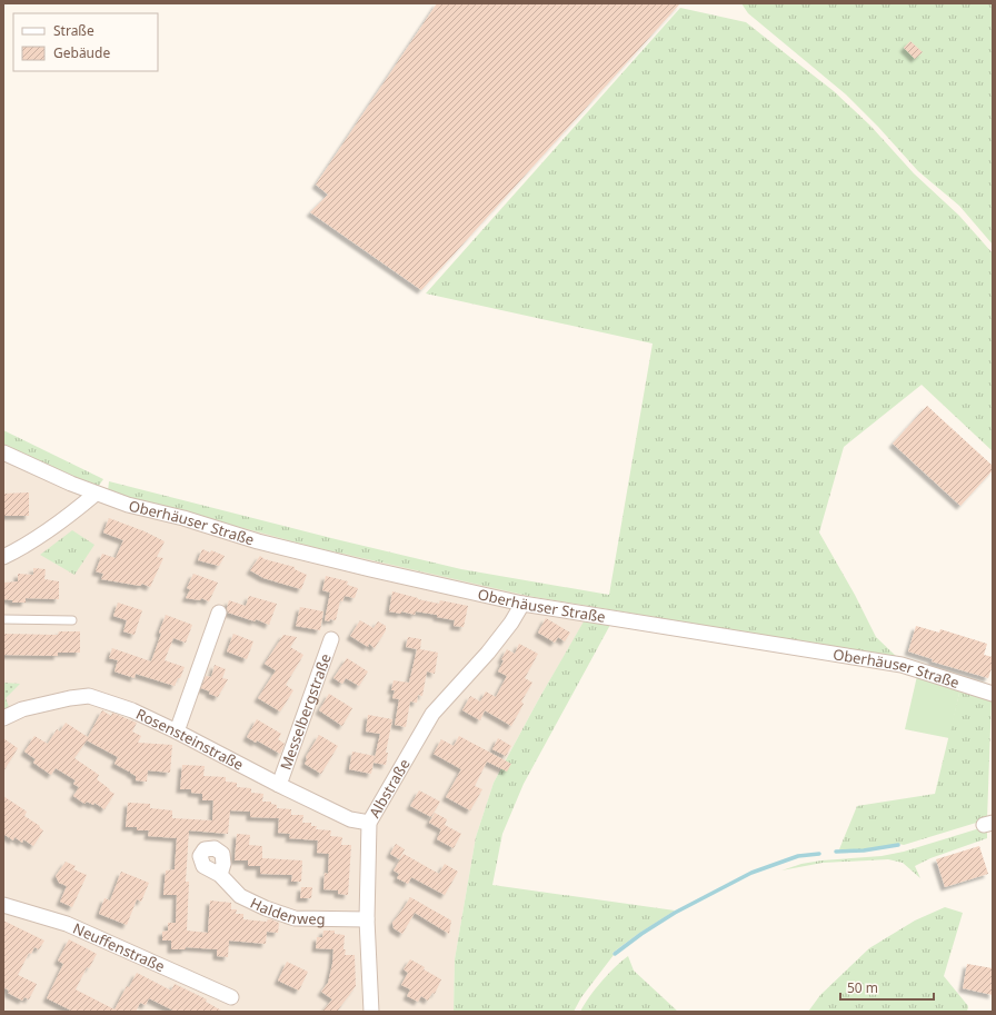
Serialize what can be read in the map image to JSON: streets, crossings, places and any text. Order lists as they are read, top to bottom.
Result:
{
  "streets": {
    "street": [
      "Oberhäuser Straße",
      "Messelbergstraße",
      "Rosensteinstraße",
      "Albstraße",
      "Haldenweg",
      "Neuffenstraße"
    ]
  },
  "crossings": [
    ["Oberhäuser Straße", "Albstraße"],
    ["Messelbergstraße", "Rosensteinstraße"],
    ["Rosensteinstraße", "Albstraße"],
    ["Albstraße", "Haldenweg"]
  ],
  "legend": ["Straße", "Gebäude"],
  "scale_bar": "50 m"
}
